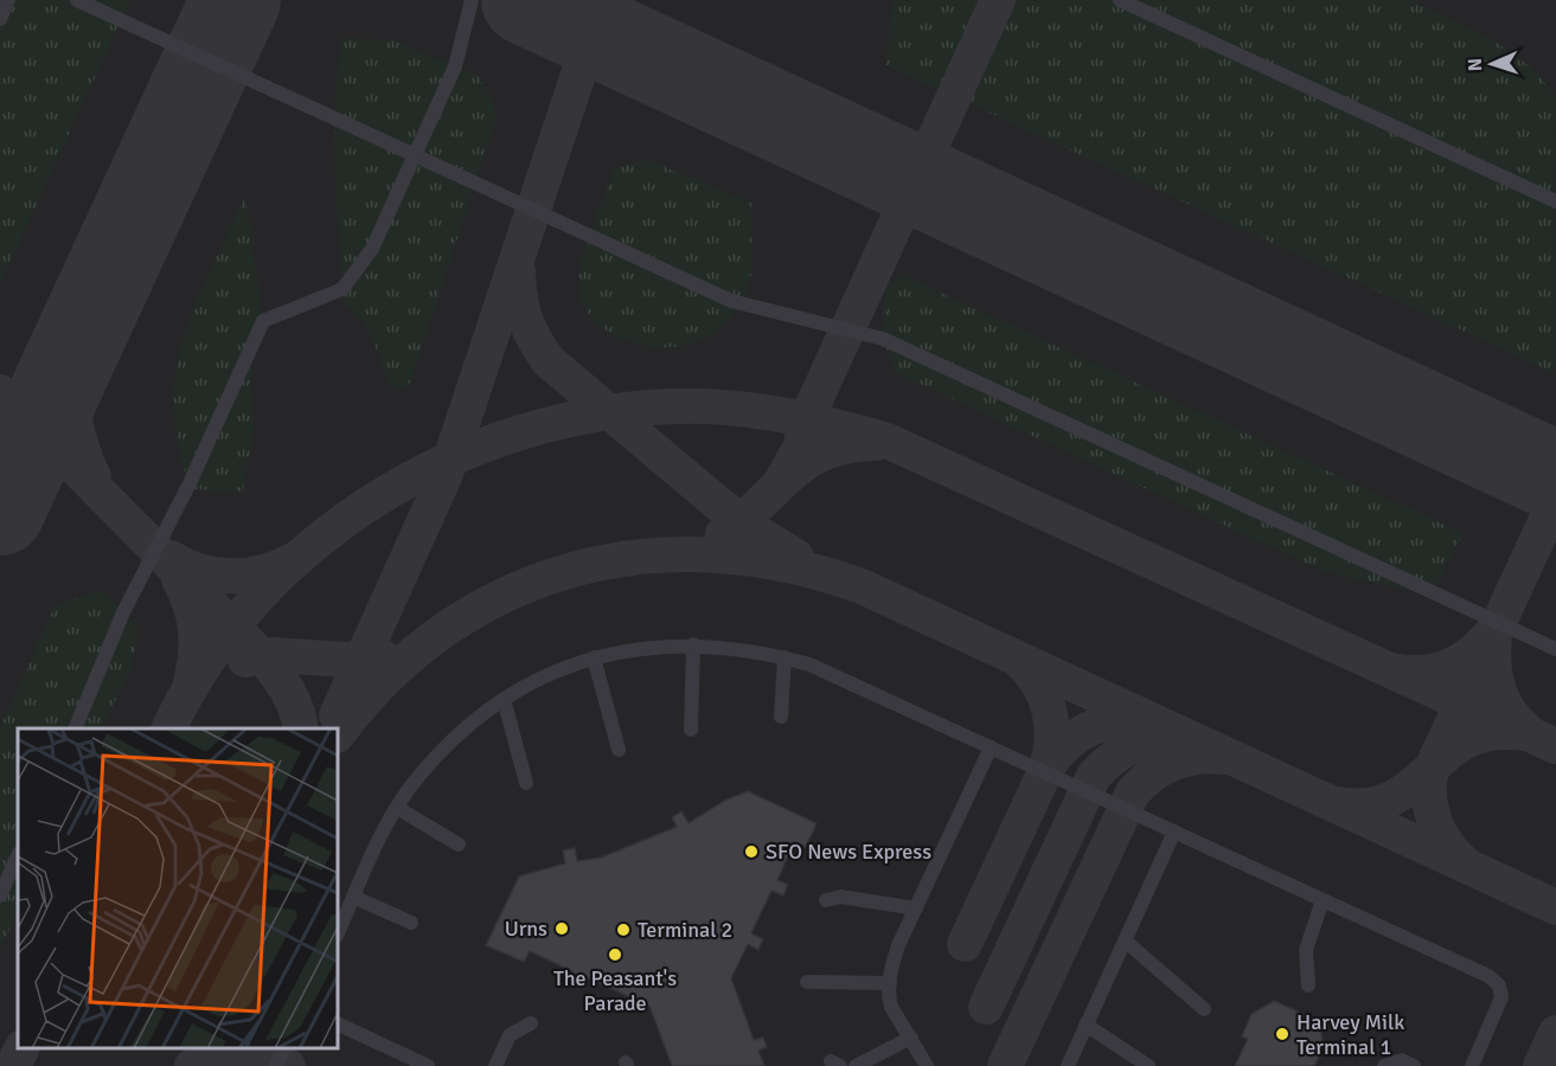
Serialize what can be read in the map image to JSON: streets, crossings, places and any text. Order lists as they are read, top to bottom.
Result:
{
  "places": [
    "SFO News Express",
    "Urns",
    "Terminal 2",
    "The Peasant's Parade",
    "Harvey Milk Terminal 1"
  ],
  "north": "left"
}
